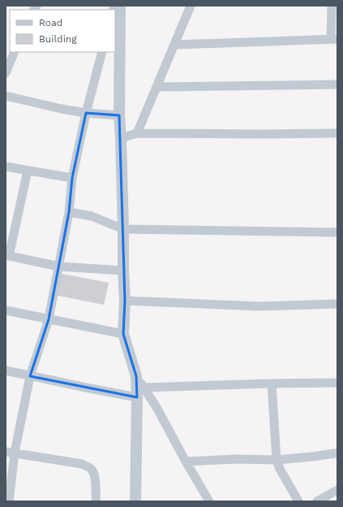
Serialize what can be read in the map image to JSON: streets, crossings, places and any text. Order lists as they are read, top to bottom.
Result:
{
  "legend": ["Road", "Building"]
}
